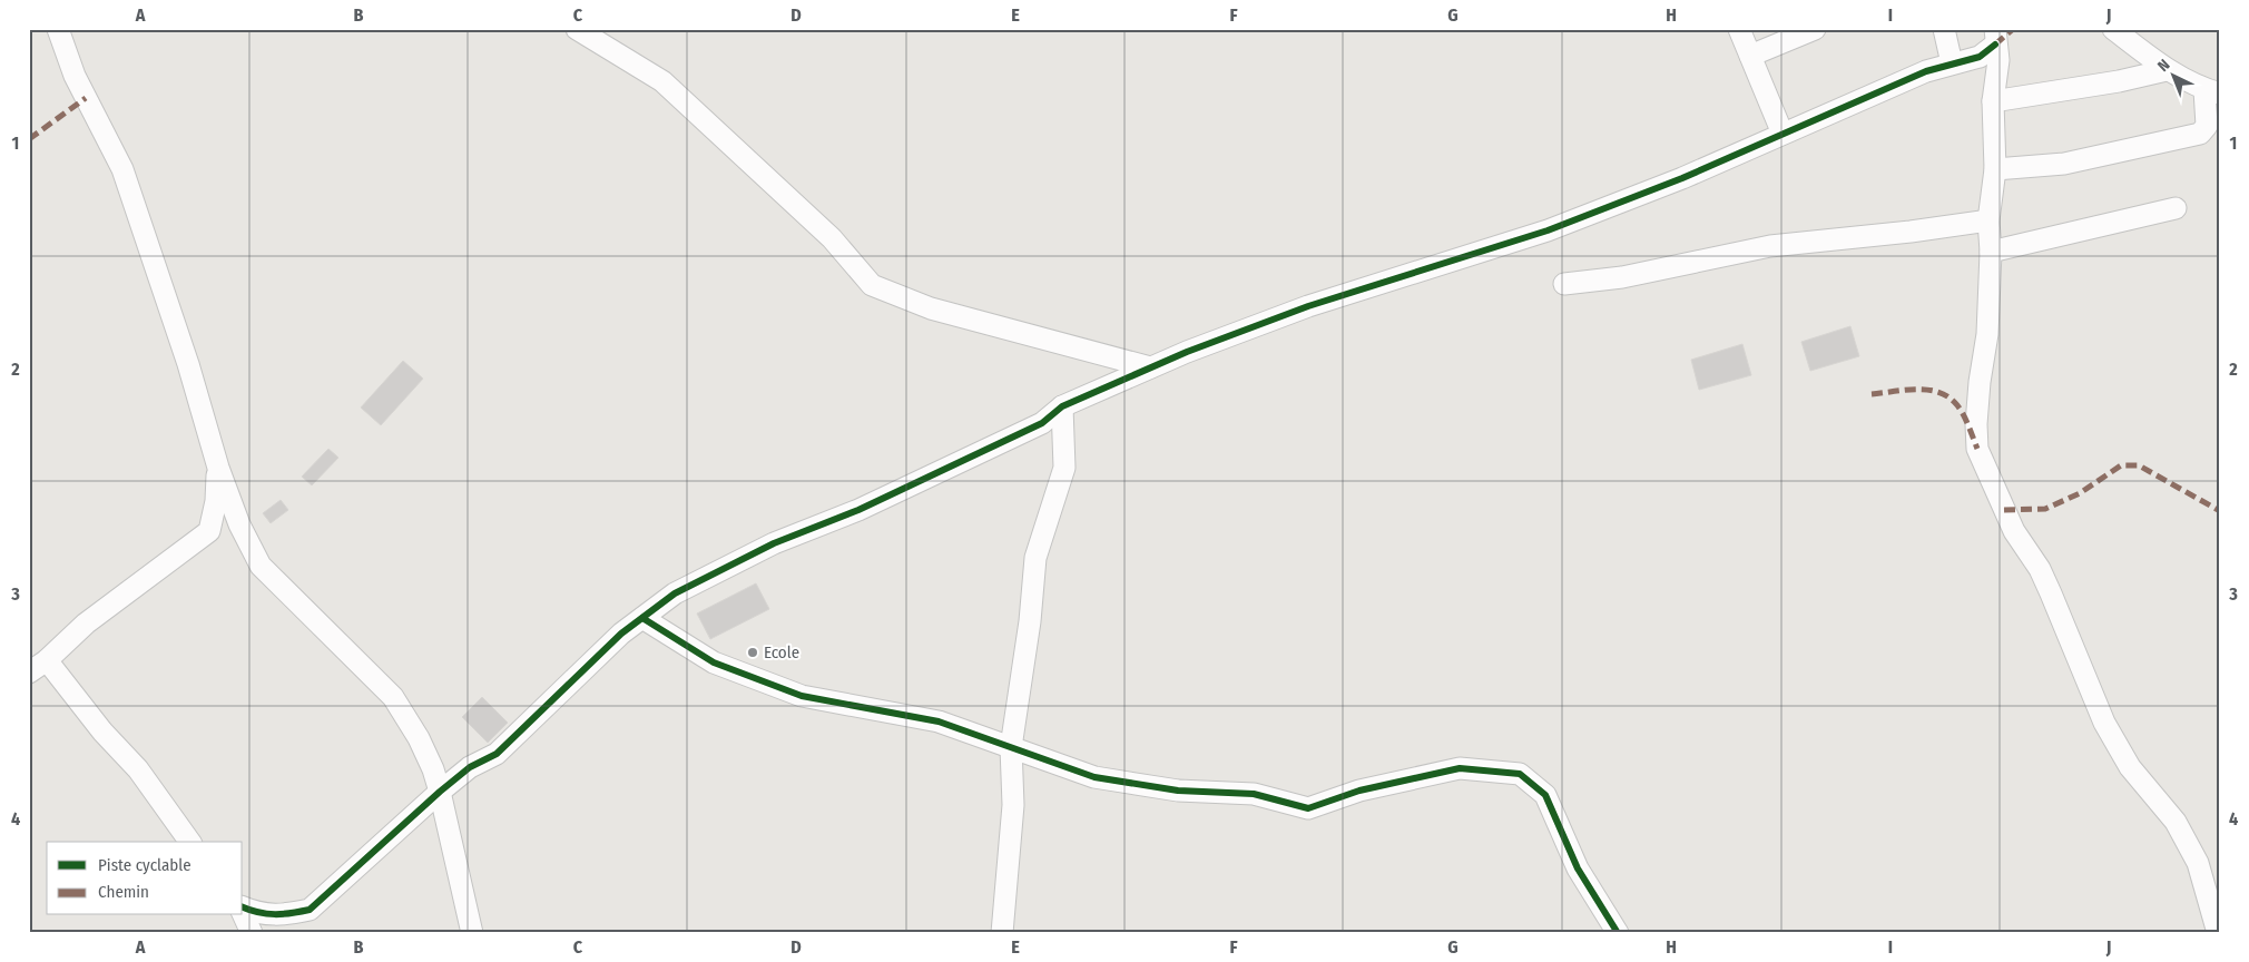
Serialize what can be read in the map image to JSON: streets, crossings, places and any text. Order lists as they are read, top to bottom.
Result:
{
  "places": ["Ecole"],
  "legend": ["Piste cyclable", "Chemin"],
  "north": "top left",
  "grid": {
    "columns": [
      "A",
      "B",
      "C",
      "D",
      "E",
      "F",
      "G",
      "H",
      "I",
      "J"
    ],
    "rows": [
      "1",
      "2",
      "3",
      "4"
    ]
  }
}
